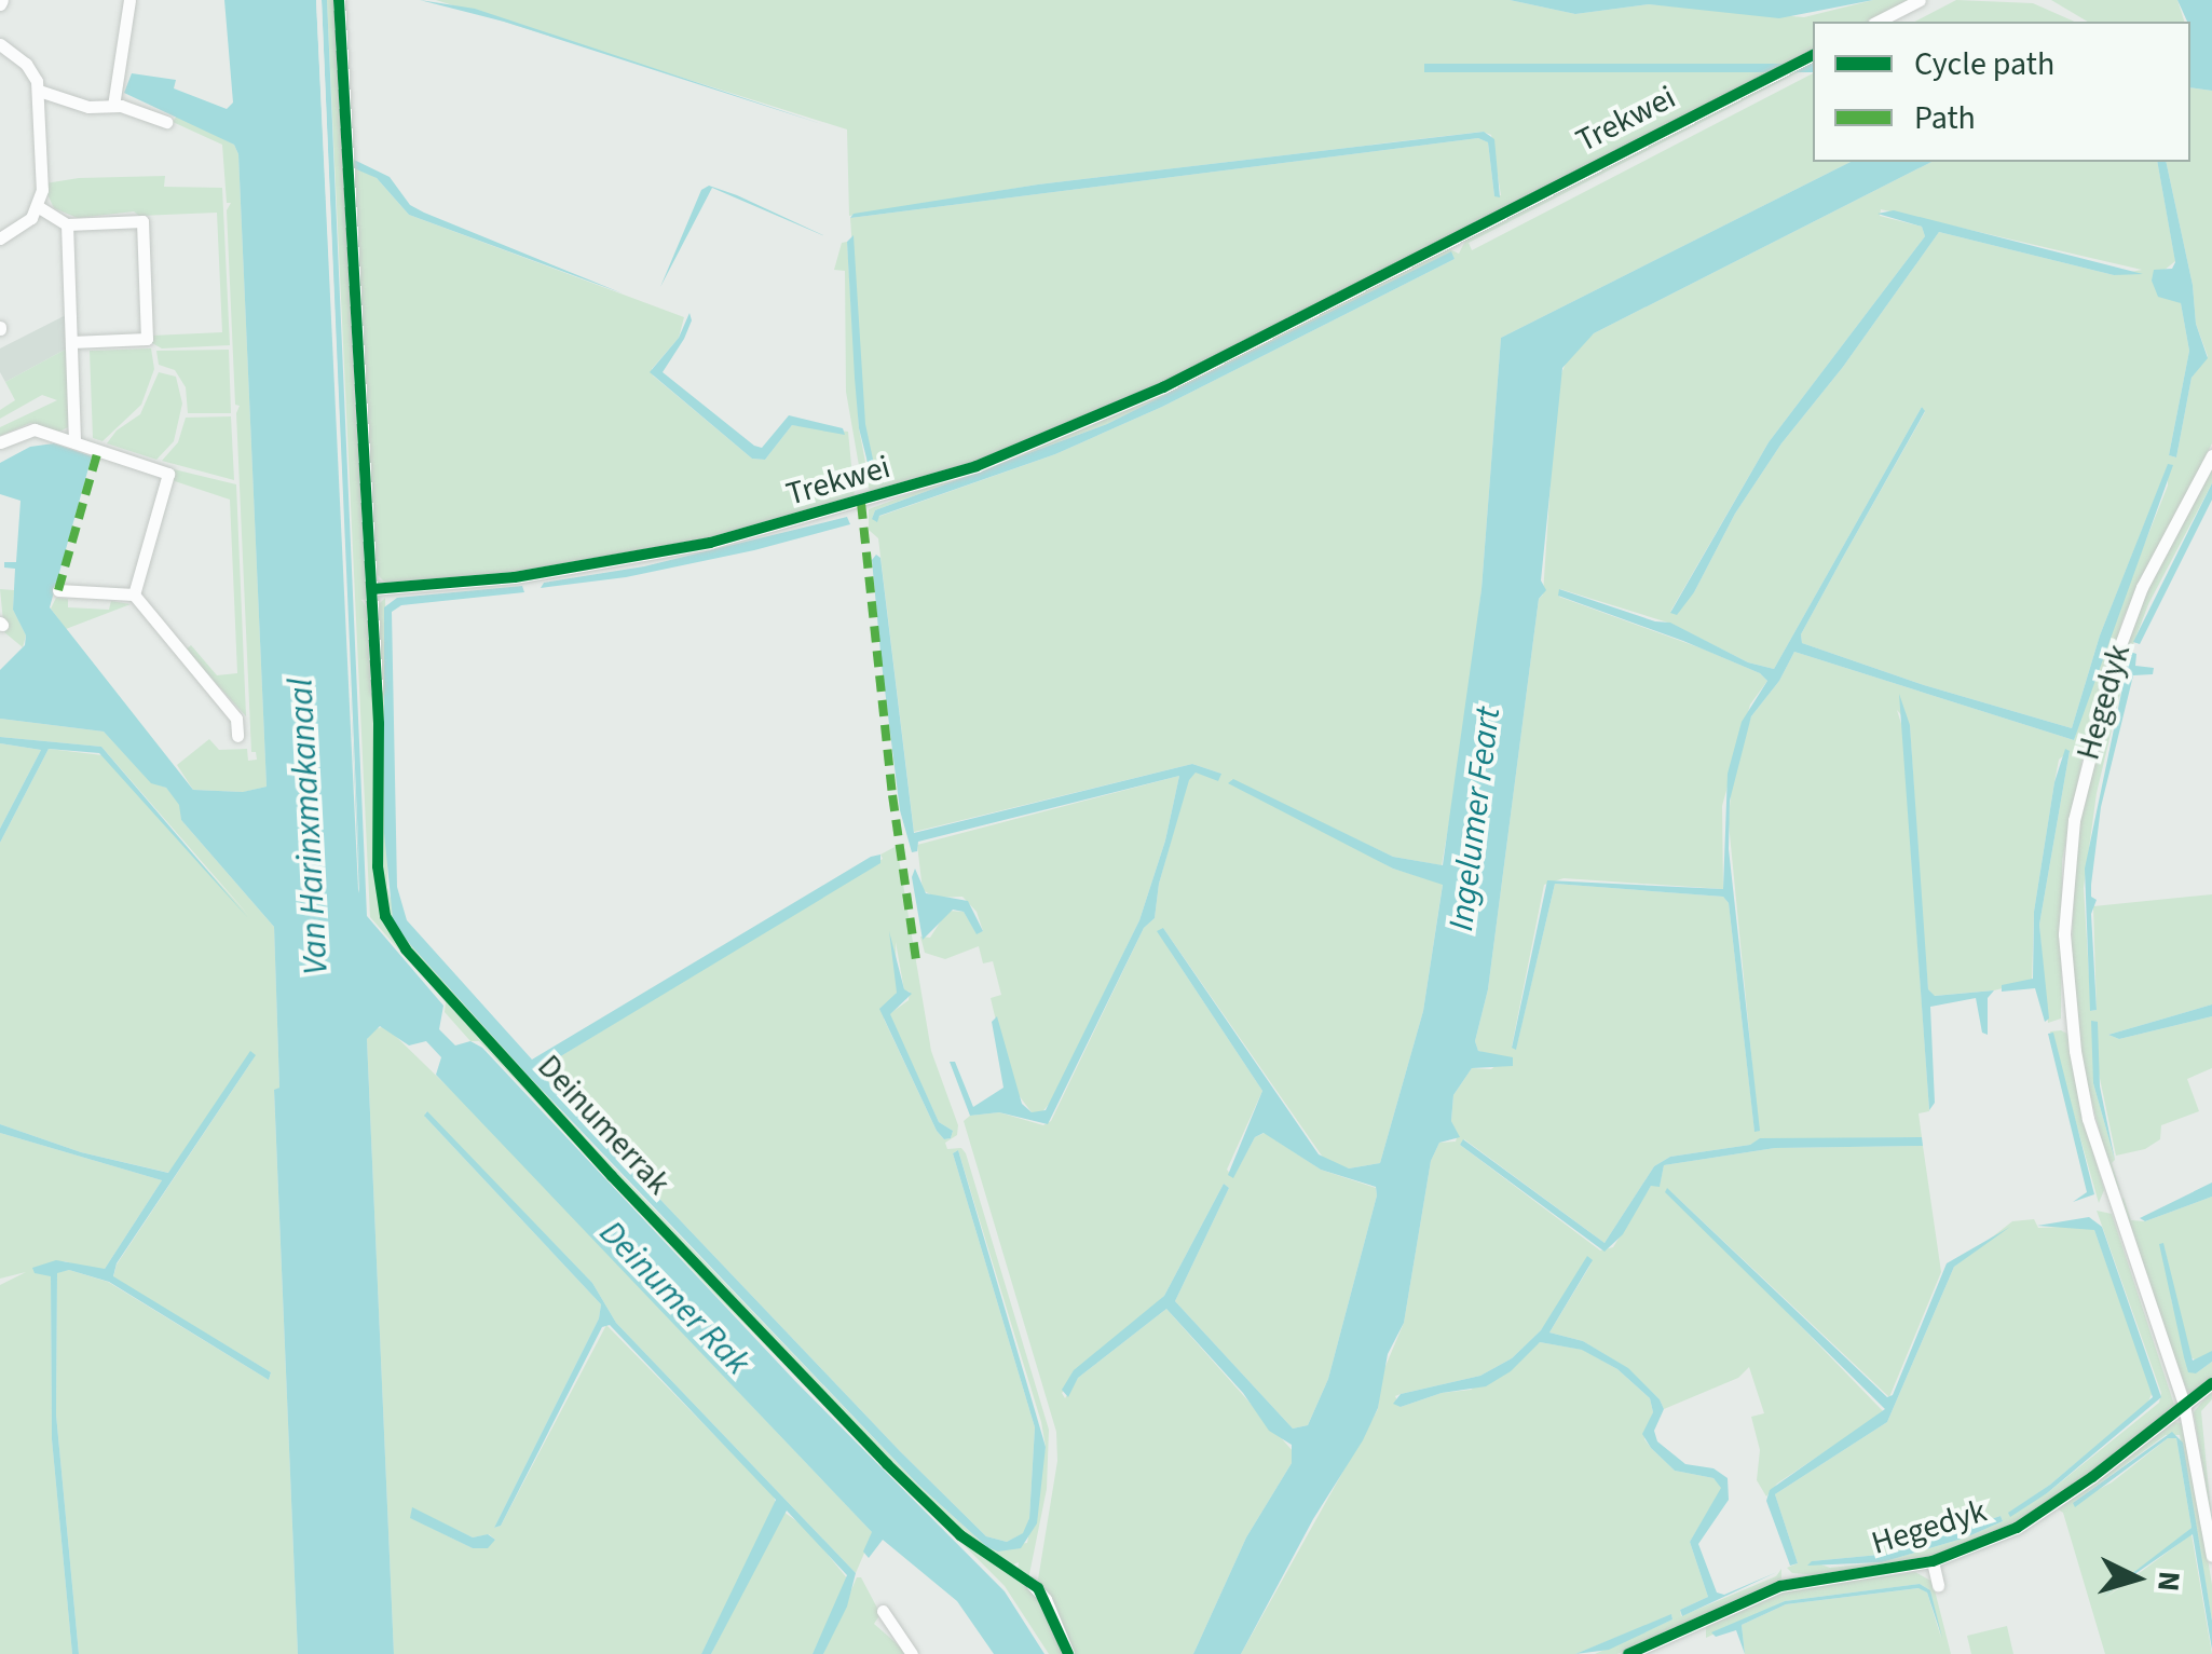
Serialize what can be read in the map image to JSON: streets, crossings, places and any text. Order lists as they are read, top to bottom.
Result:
{
  "streets": {
    "street": ["Trekwei", "Hegedyk"],
    "cycle path": ["Deinumerrak"]
  },
  "water": ["Ingelumer Feart", "Van Harinxmakanaal", "Deinumer Rak"],
  "legend": ["Cycle path", "Path"],
  "north": "right"
}
